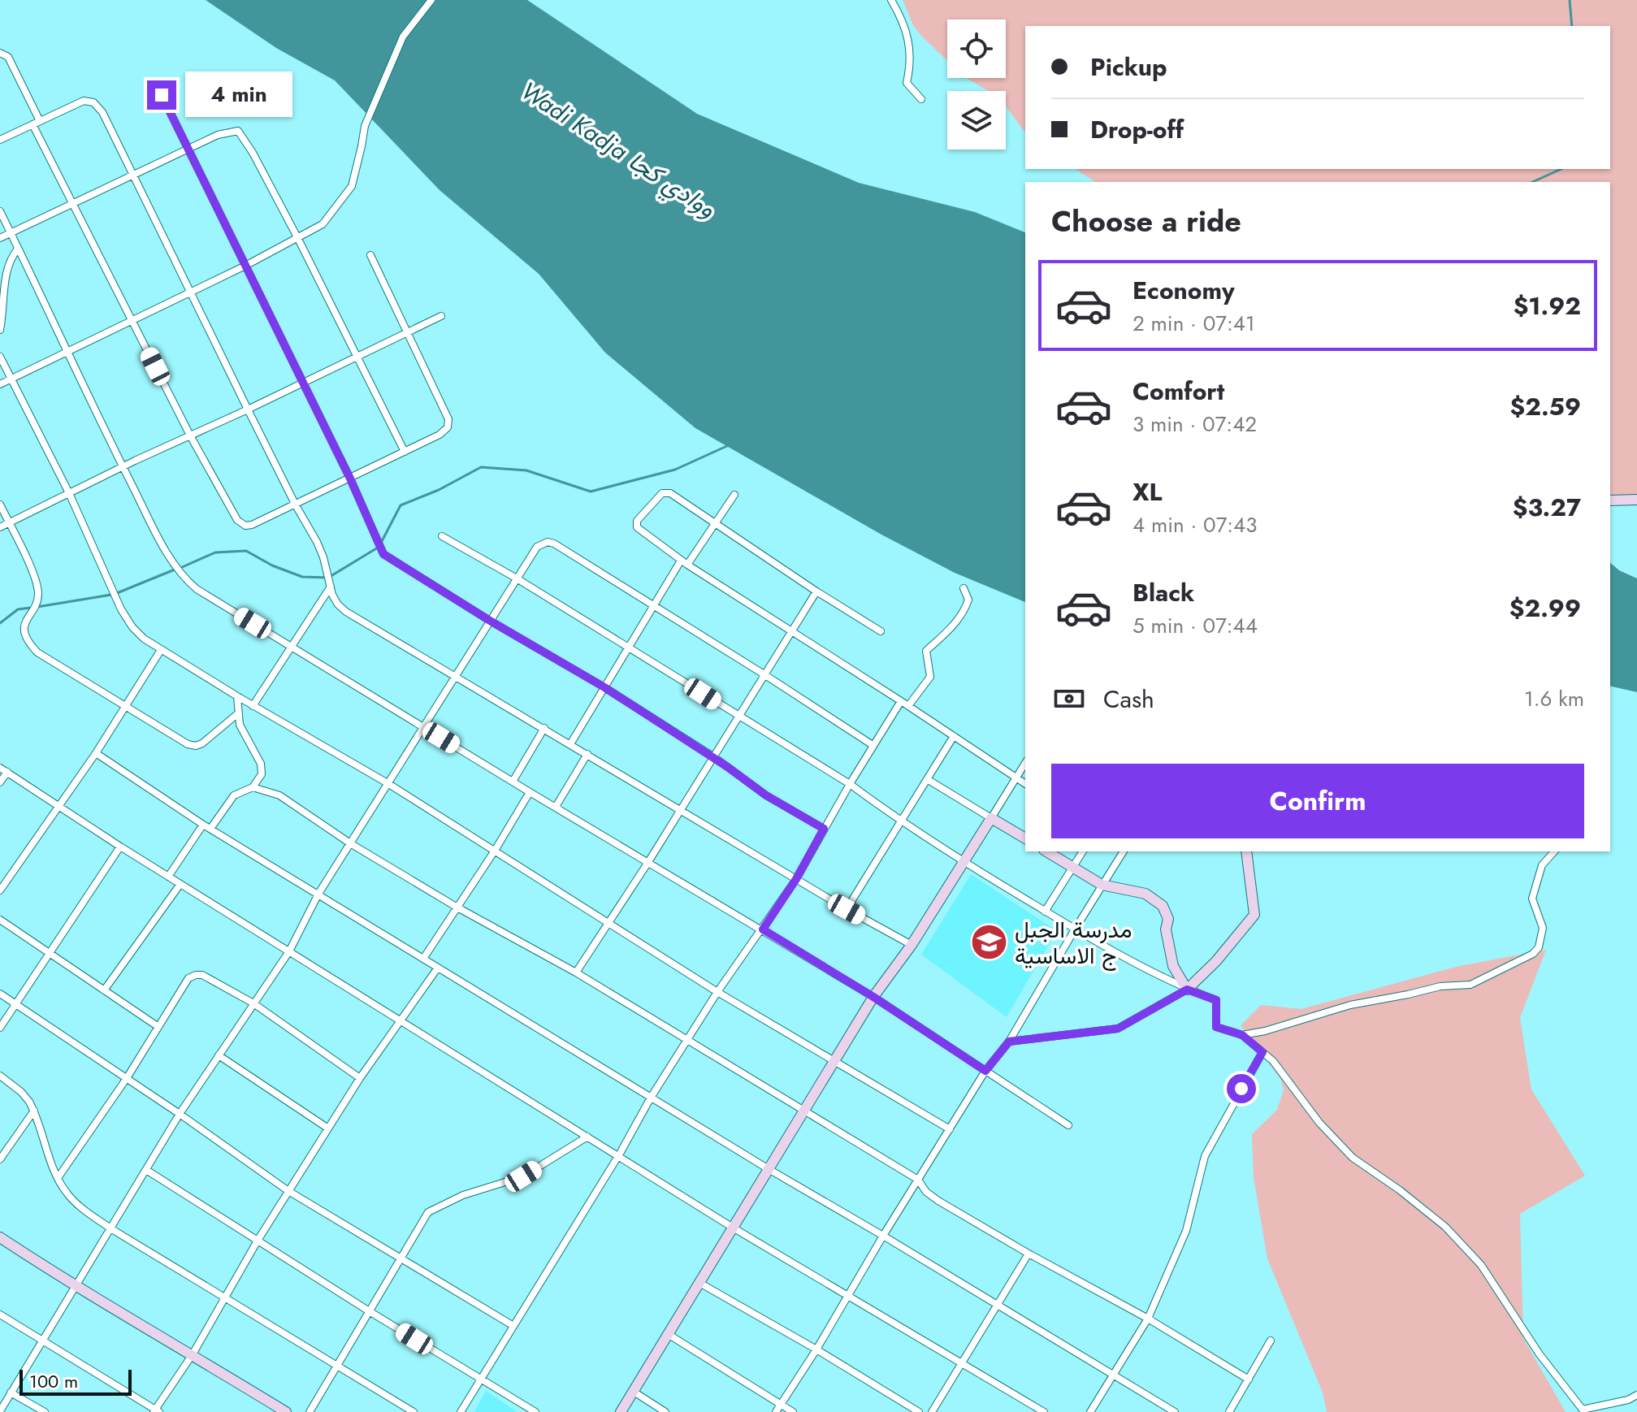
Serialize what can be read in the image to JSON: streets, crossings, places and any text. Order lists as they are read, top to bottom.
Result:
{
  "water": ["Wadi Kadja ووادي كجا"],
  "places": {
    "school or university": ["مدرسة الجبل ج الاساسية"]
  },
  "scale_bar": "100 m",
  "page": {
    "banner": ["Pickup", "Drop-off"],
    "bubble": "4 min",
    "heading": "Choose a ride",
    "list": [
      {
        "name": "Economy",
        "note": "2 min · 07:41",
        "value": "$1.92"
      },
      {
        "name": "Comfort",
        "note": "3 min · 07:42",
        "value": "$2.59"
      },
      {
        "name": "XL",
        "note": "4 min · 07:43",
        "value": "$3.27"
      },
      {
        "name": "Black",
        "note": "5 min · 07:44",
        "value": "$2.99"
      }
    ],
    "pay": ["Cash", "1.6 km"],
    "buttons": "Confirm",
    "scale": "100 m"
  }
}
